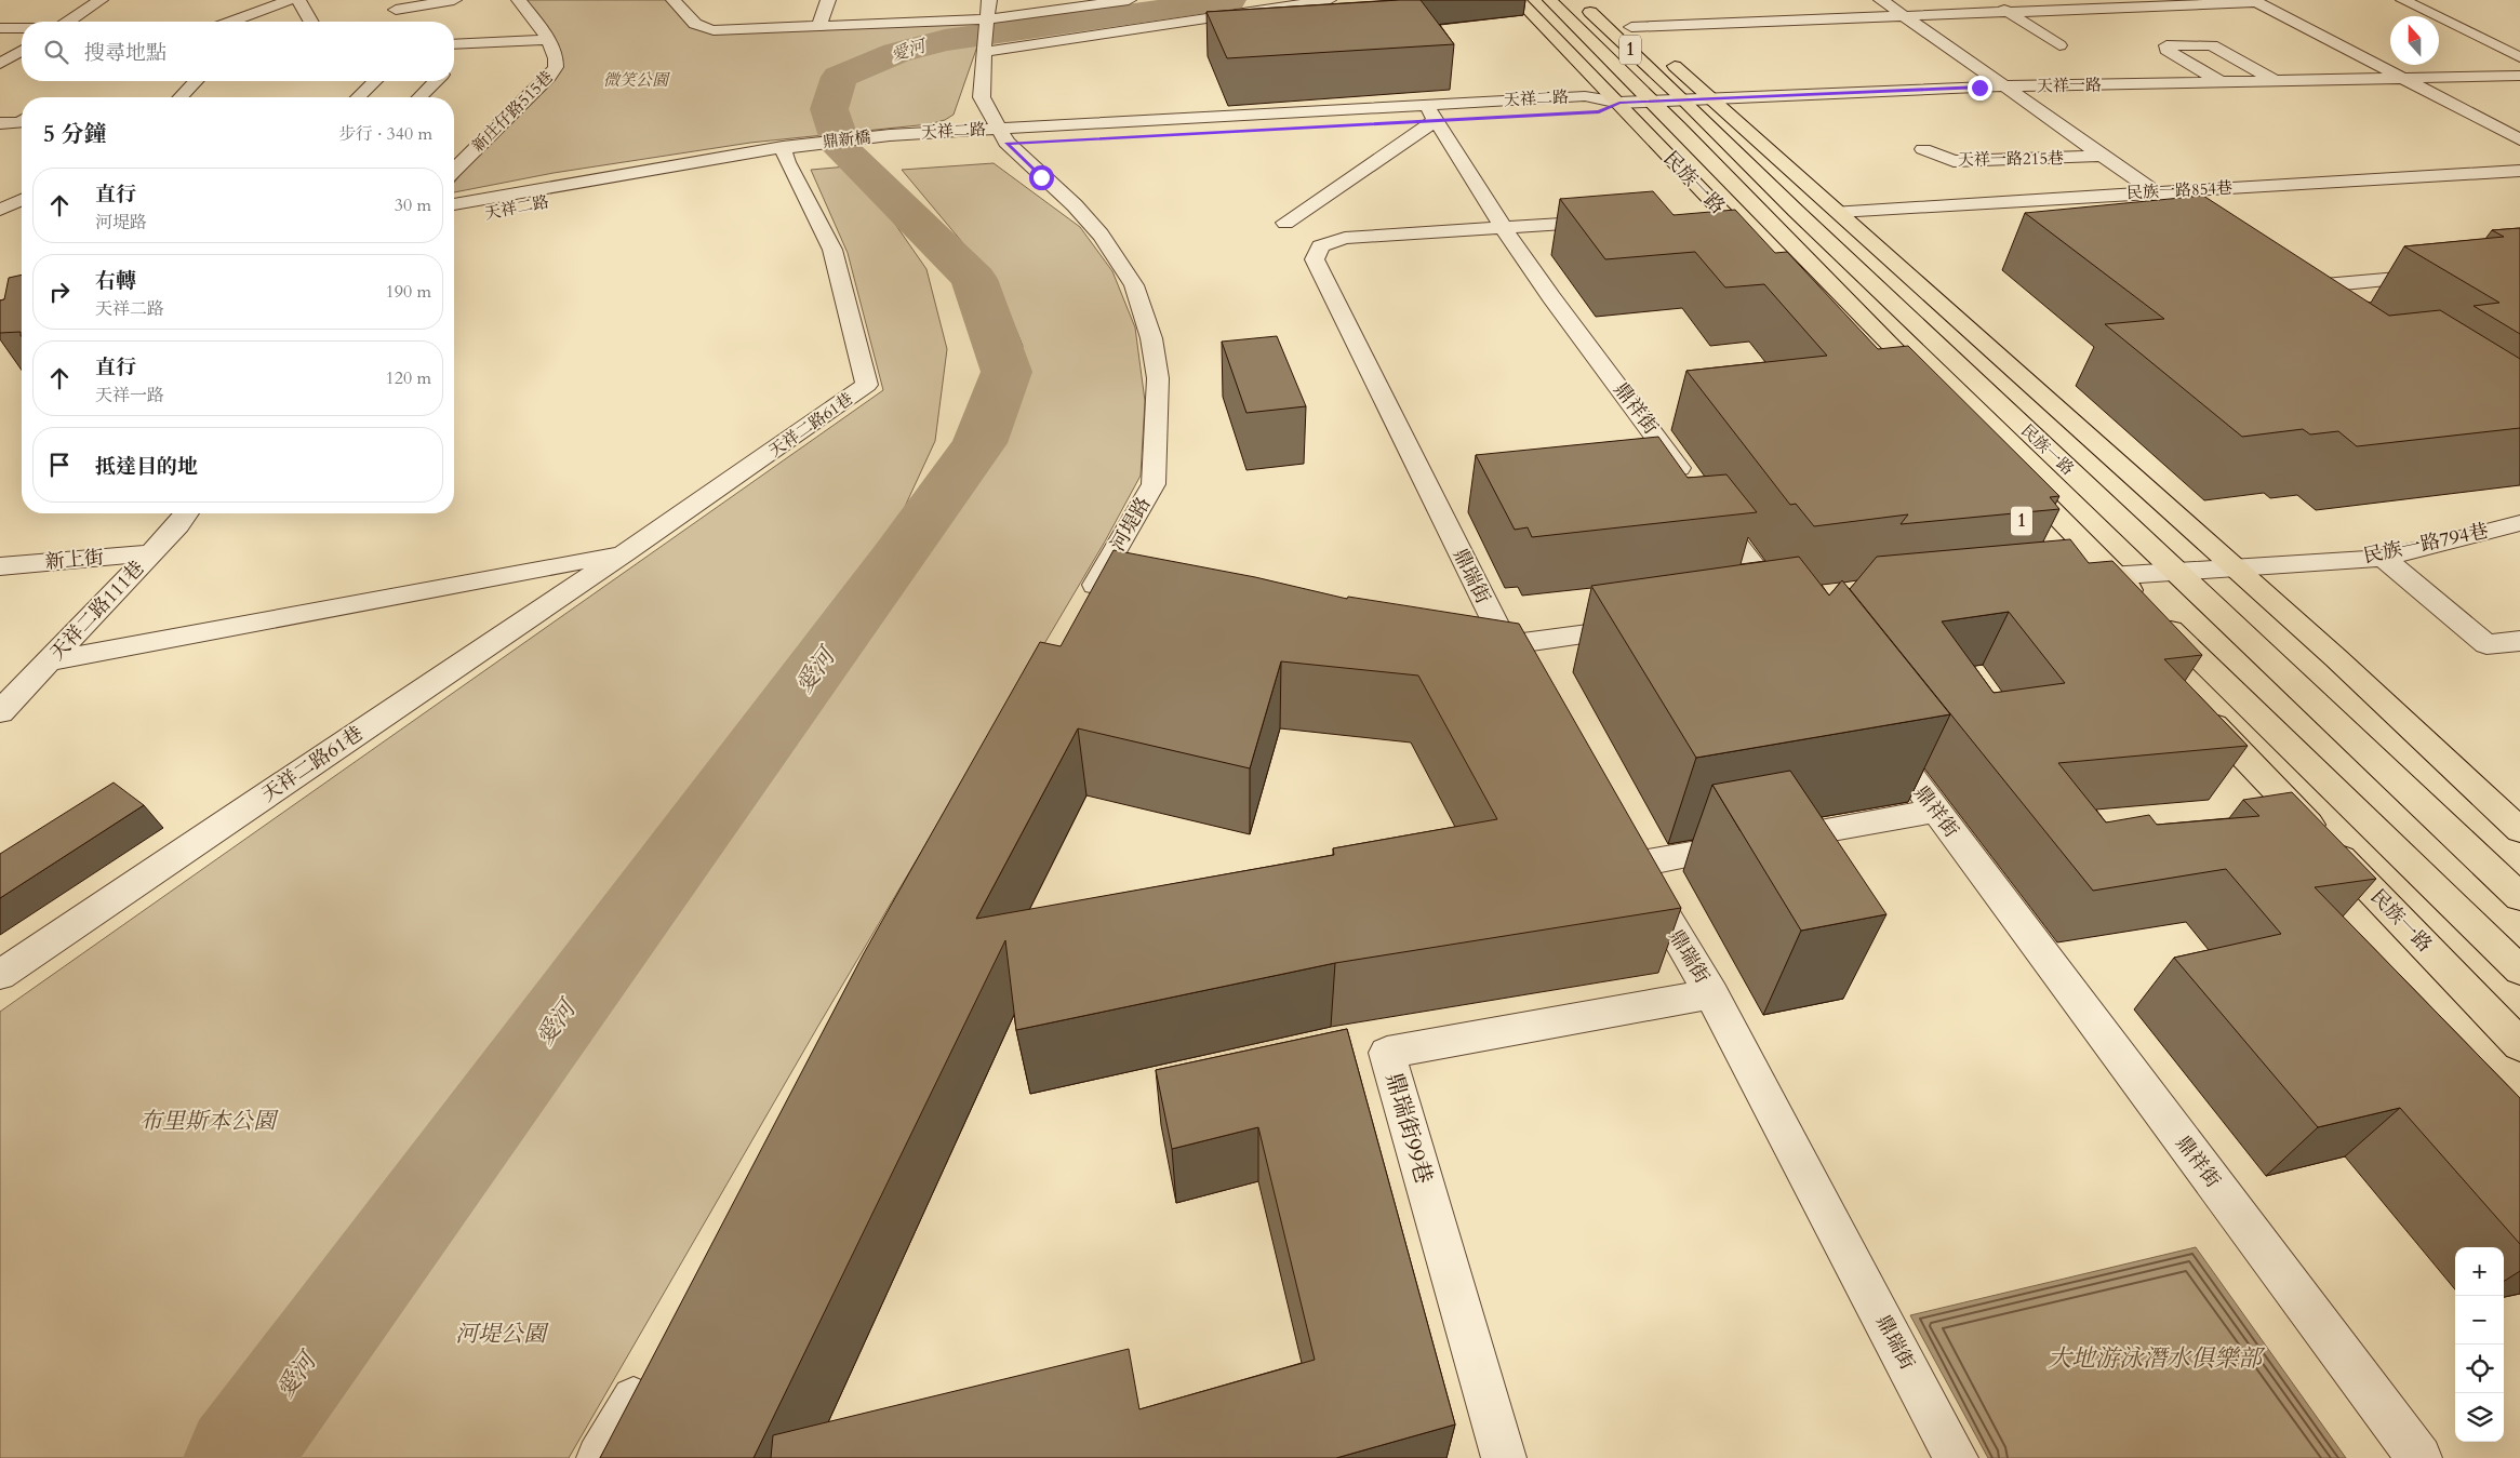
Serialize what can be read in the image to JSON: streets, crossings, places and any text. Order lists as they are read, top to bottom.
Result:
{
  "streets": {
    "main road": ["1", "民族一路"],
    "street": [
      "天祥一路",
      "天祥二路",
      "新庄仔路515巷",
      "鼎新橋",
      "天祥一路215巷",
      "民族一路854巷",
      "鼎祥街",
      "天祥二路61巷",
      "河堤路",
      "民族一路794巷",
      "新上街",
      "鼎瑞街",
      "天祥二路111巷",
      "鼎瑞街99巷"
    ]
  },
  "crossings": [
    ["1", "民族一路794巷"],
    ["天祥一路", "天祥二路"],
    ["天祥一路", "民族一路"],
    ["天祥二路", "鼎新橋"],
    ["天祥二路", "民族一路"],
    ["天祥二路", "鼎祥街"],
    ["天祥二路", "天祥二路61巷"],
    ["天祥二路", "河堤路"],
    ["鼎新橋", "天祥二路61巷"],
    ["民族一路", "民族一路854巷"],
    ["民族一路", "民族一路794巷"],
    ["鼎祥街", "鼎瑞街"],
    ["天祥二路61巷", "天祥二路111巷"],
    ["新上街", "天祥二路111巷"],
    ["鼎瑞街", "鼎瑞街99巷"]
  ],
  "water": ["愛河", "大地游泳潛水俱樂部"],
  "parks": ["微笑公園", "布里斯本公園", "河堤公園"],
  "north": "top",
  "page": {
    "search": "搜尋地點",
    "heading": ["5 分鐘", "步行 · 340 m"],
    "list": [
      ["直行", "河堤路", "30 m"],
      ["右轉", "天祥二路", "190 m"],
      ["直行", "天祥一路", "120 m"],
      "抵達目的地"
    ],
    "map_buttons": ["+", "−"]
  }
}
